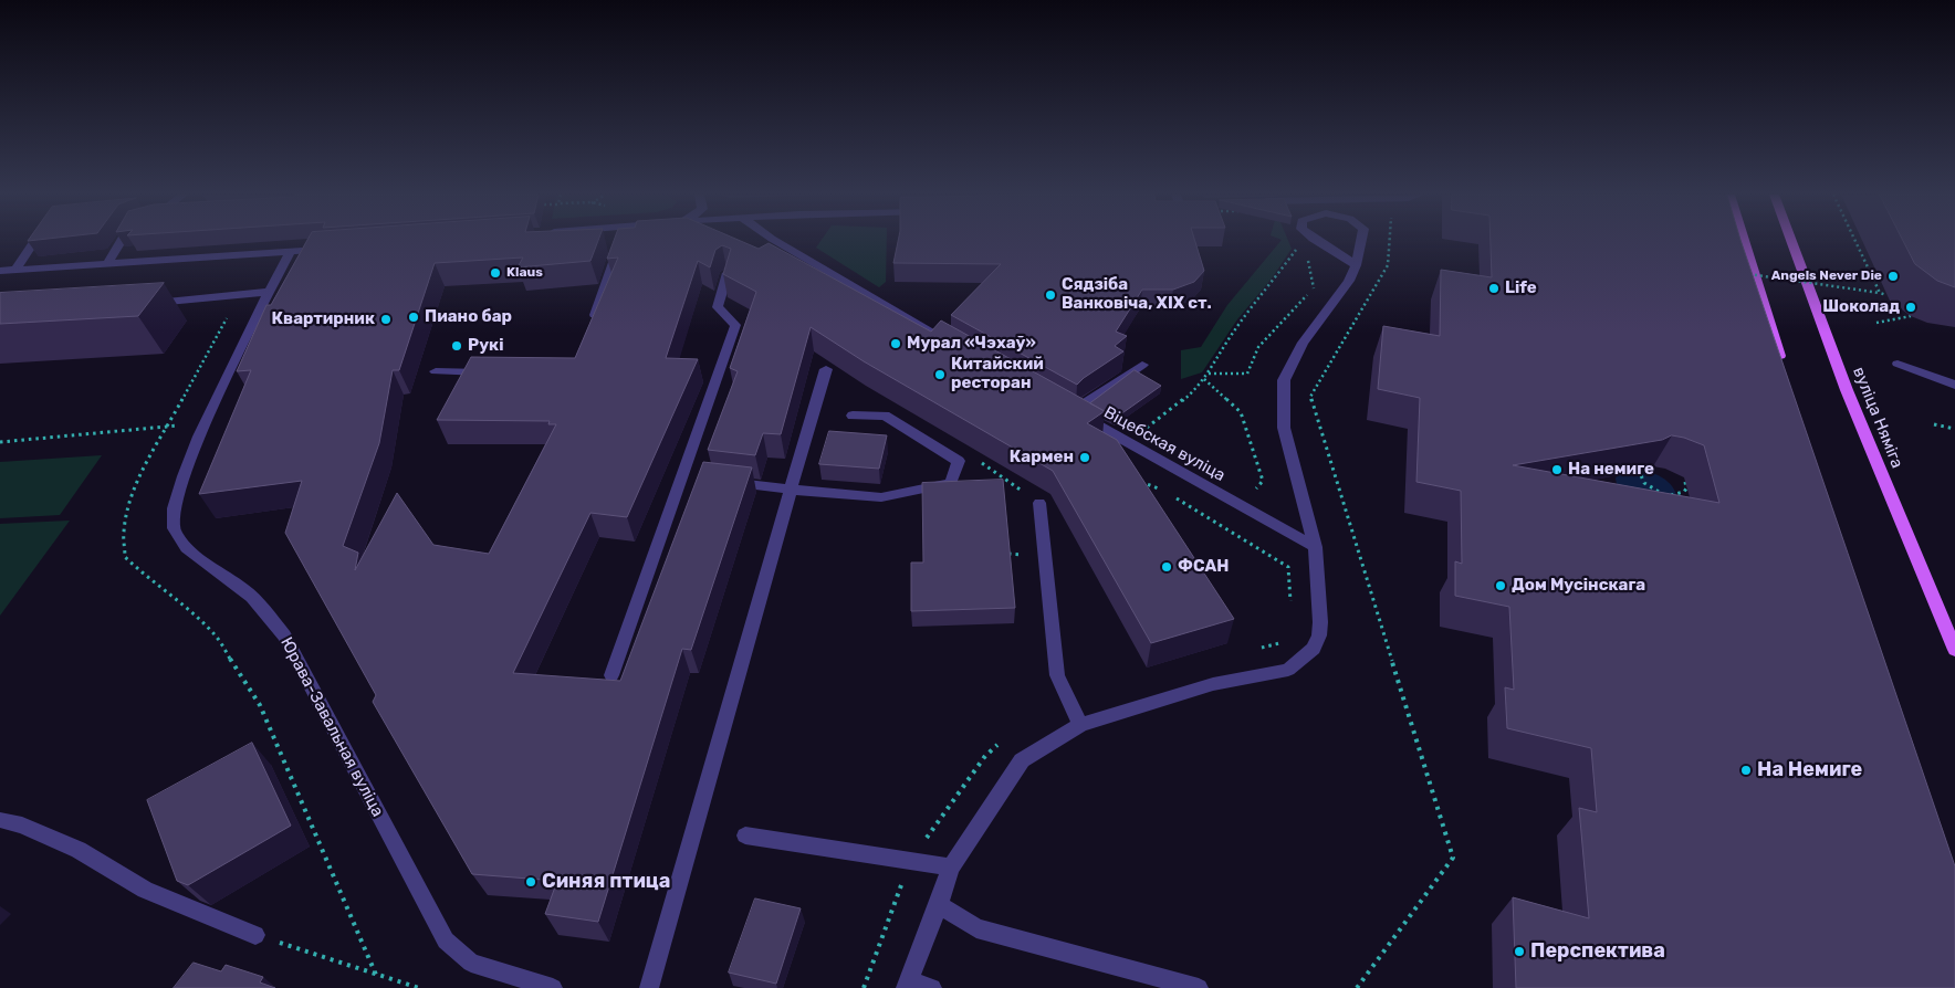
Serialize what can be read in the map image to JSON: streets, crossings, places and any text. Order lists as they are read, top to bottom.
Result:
{
  "streets": {
    "main road": ["вуліца Няміга"],
    "street": ["Віцебская вуліца", "Юрава-Завальная вуліца"]
  },
  "places": [
    "Klaus",
    "Angels Never Die",
    "Life",
    "Сядзіба Ванковіча, XIX ст.",
    "Шоколад",
    "Пиано бар",
    "Квартирник",
    "Мурал «Чэхаў»",
    "Рукі",
    "Китайский ресторан",
    "Кармен",
    "На немиге",
    "ФСАН",
    "Дом Мусінскага",
    "На Немиге",
    "Синяя птица",
    "Перспектива"
  ]
}
